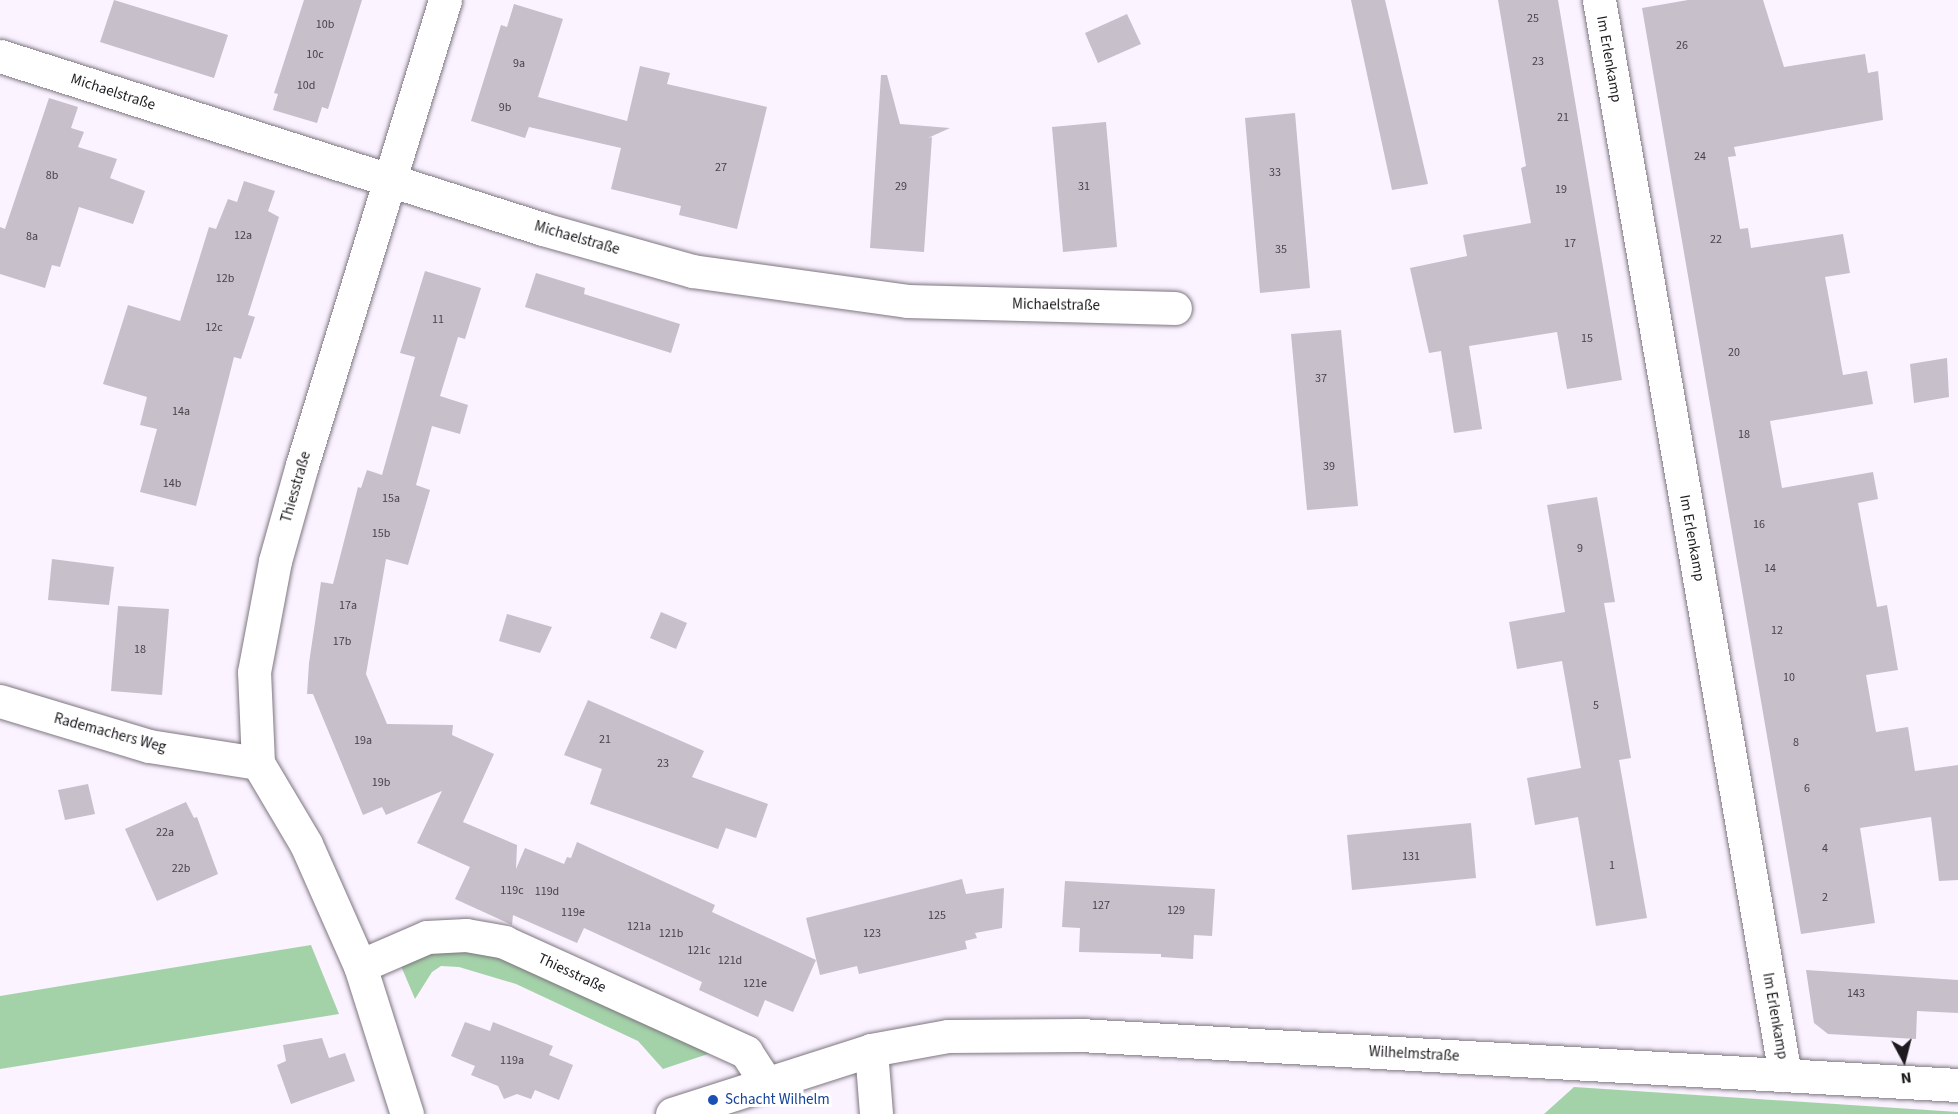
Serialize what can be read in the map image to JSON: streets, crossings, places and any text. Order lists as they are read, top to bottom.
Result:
{
  "streets": {
    "street": [
      "Im Erlenkamp",
      "Michaelstraße",
      "Thiesstraße",
      "Rademachers Weg",
      "Wilhelmstraße"
    ]
  },
  "crossings": [
    ["Im Erlenkamp", "Wilhelmstraße"],
    ["Michaelstraße", "Thiesstraße"],
    ["Thiesstraße", "Rademachers Weg"],
    ["Thiesstraße", "Wilhelmstraße"]
  ],
  "places": ["Schacht Wilhelm"],
  "house_numbers": [
    "25",
    "10b",
    "26",
    "10c",
    "23",
    "9a",
    "10d",
    "9b",
    "21",
    "24",
    "27",
    "33",
    "8b",
    "29",
    "31",
    "19",
    "12a",
    "8a",
    "22",
    "17",
    "35",
    "12b",
    "11",
    "12c",
    "15",
    "20",
    "37",
    "14a",
    "18",
    "39",
    "14b",
    "15a",
    "16",
    "15b",
    "9",
    "14",
    "17a",
    "12",
    "17b",
    "18",
    "10",
    "5",
    "21",
    "19a",
    "8",
    "23",
    "19b",
    "6",
    "22a",
    "4",
    "131",
    "1",
    "22b",
    "119c",
    "119d",
    "2",
    "127",
    "129",
    "119e",
    "125",
    "121a",
    "121b",
    "123",
    "121c",
    "121d",
    "121e",
    "143",
    "119a"
  ],
  "north": "bottom"
}
